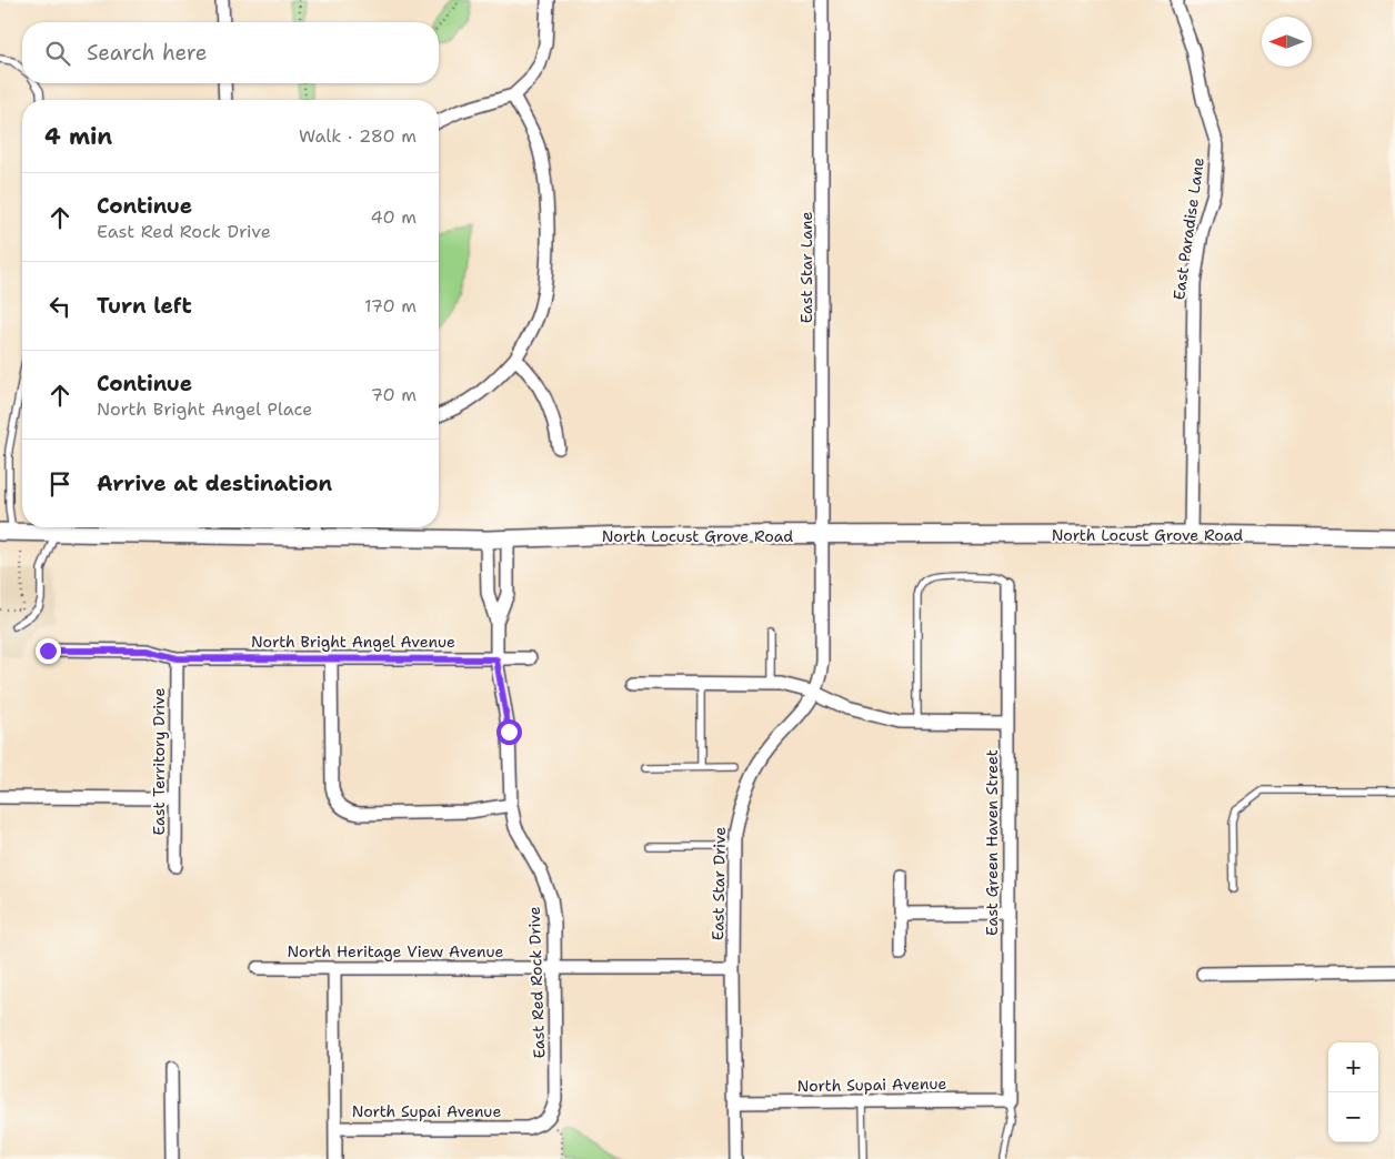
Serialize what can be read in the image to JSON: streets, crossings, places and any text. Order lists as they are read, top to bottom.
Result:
{
  "streets": {
    "main road": ["North Locust Grove Road"],
    "street": [
      "East Paradise Lane",
      "East Star Lane",
      "North Bright Angel Avenue",
      "East Territory Drive",
      "East Green Haven Street",
      "East Star Drive",
      "North Heritage View Avenue",
      "East Red Rock Drive",
      "North Supai Avenue"
    ]
  },
  "crossings": [
    ["East Paradise Lane", "North Locust Grove Road"],
    ["East Star Lane", "North Locust Grove Road"],
    ["East Star Lane", "East Star Drive"],
    ["North Locust Grove Road", "East Star Drive"],
    ["North Locust Grove Road", "East Red Rock Drive"],
    ["North Bright Angel Avenue", "East Territory Drive"],
    ["North Bright Angel Avenue", "East Red Rock Drive"],
    ["East Green Haven Street", "North Supai Avenue"],
    ["East Star Drive", "North Heritage View Avenue"],
    ["East Star Drive", "North Supai Avenue"],
    ["North Heritage View Avenue", "East Red Rock Drive"],
    ["East Red Rock Drive", "North Supai Avenue"]
  ],
  "north": "left",
  "page": {
    "search": "Search here",
    "heading": ["4 min", "Walk · 280 m"],
    "list": [
      ["Continue", "East Red Rock Drive", "40 m"],
      ["Turn left", "170 m"],
      ["Continue", "North Bright Angel Place", "70 m"],
      "Arrive at destination"
    ],
    "map_buttons": ["+", "−"]
  }
}
